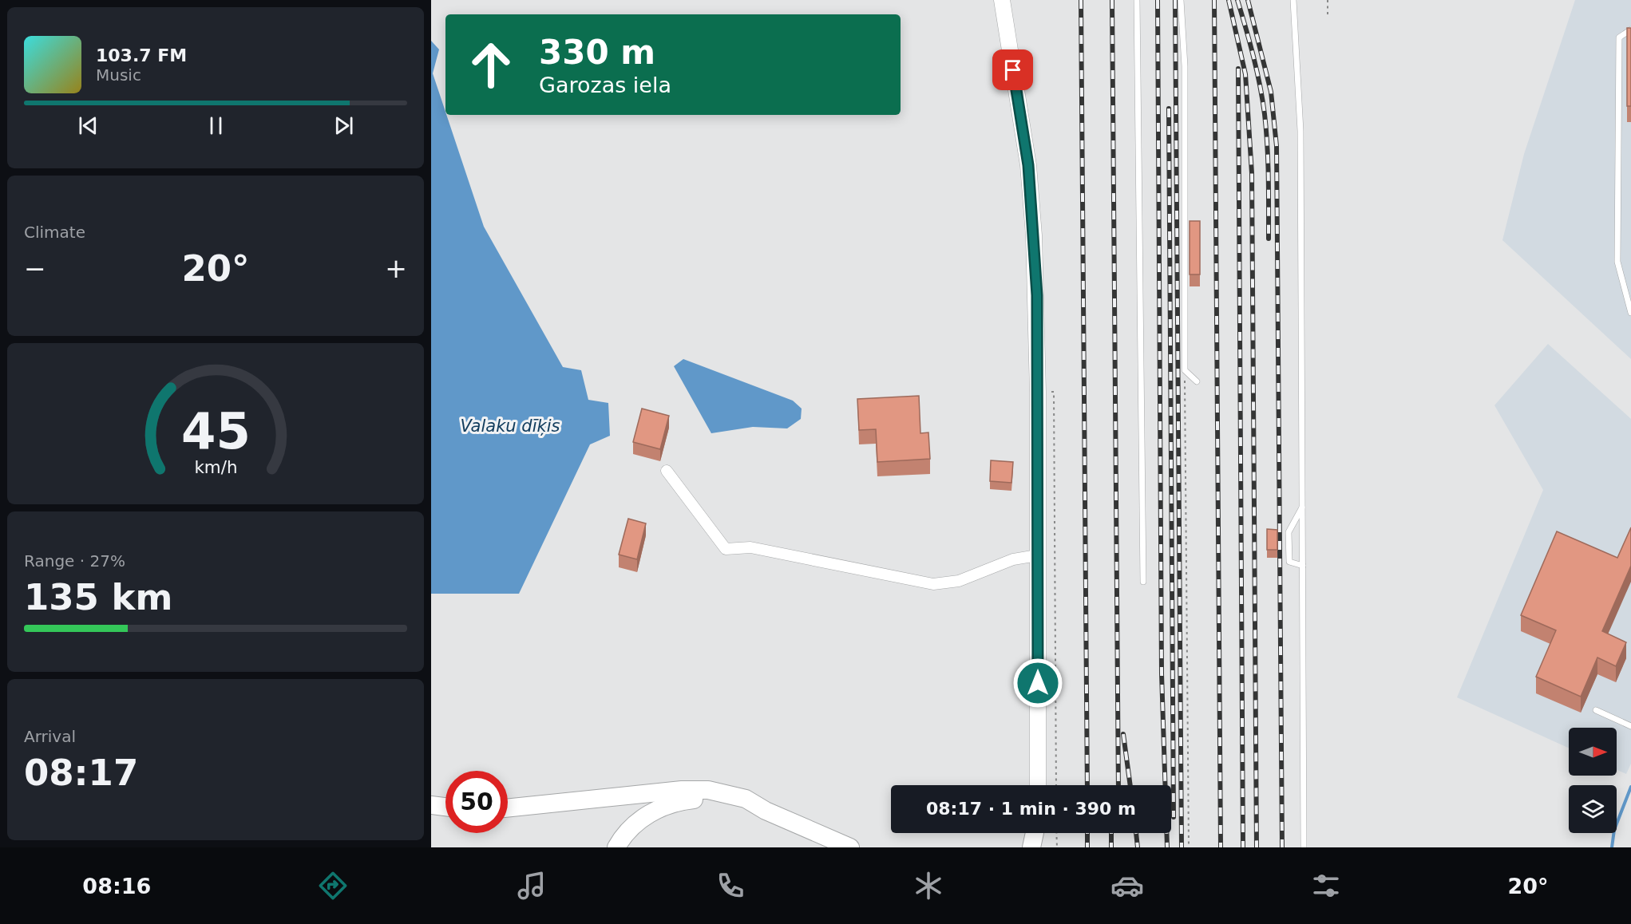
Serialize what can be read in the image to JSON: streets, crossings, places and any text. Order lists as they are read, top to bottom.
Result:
{
  "water": ["Valaku dīķis"],
  "north": "right",
  "page": {
    "turn": ["330 m", "Garozas iela"],
    "song": ["103.7 FM", "Music"],
    "tile": [
      "Climate",
      ["Range · 27%", "135 km"],
      ["Arrival", "08:17"]
    ],
    "heat": ["−", "20°", "+"],
    "limit": "50",
    "trip": "08:17 · 1 min · 390 m",
    "tabs": ["08:16", "20°"],
    "gauge": ["45", "km/h"]
  }
}
